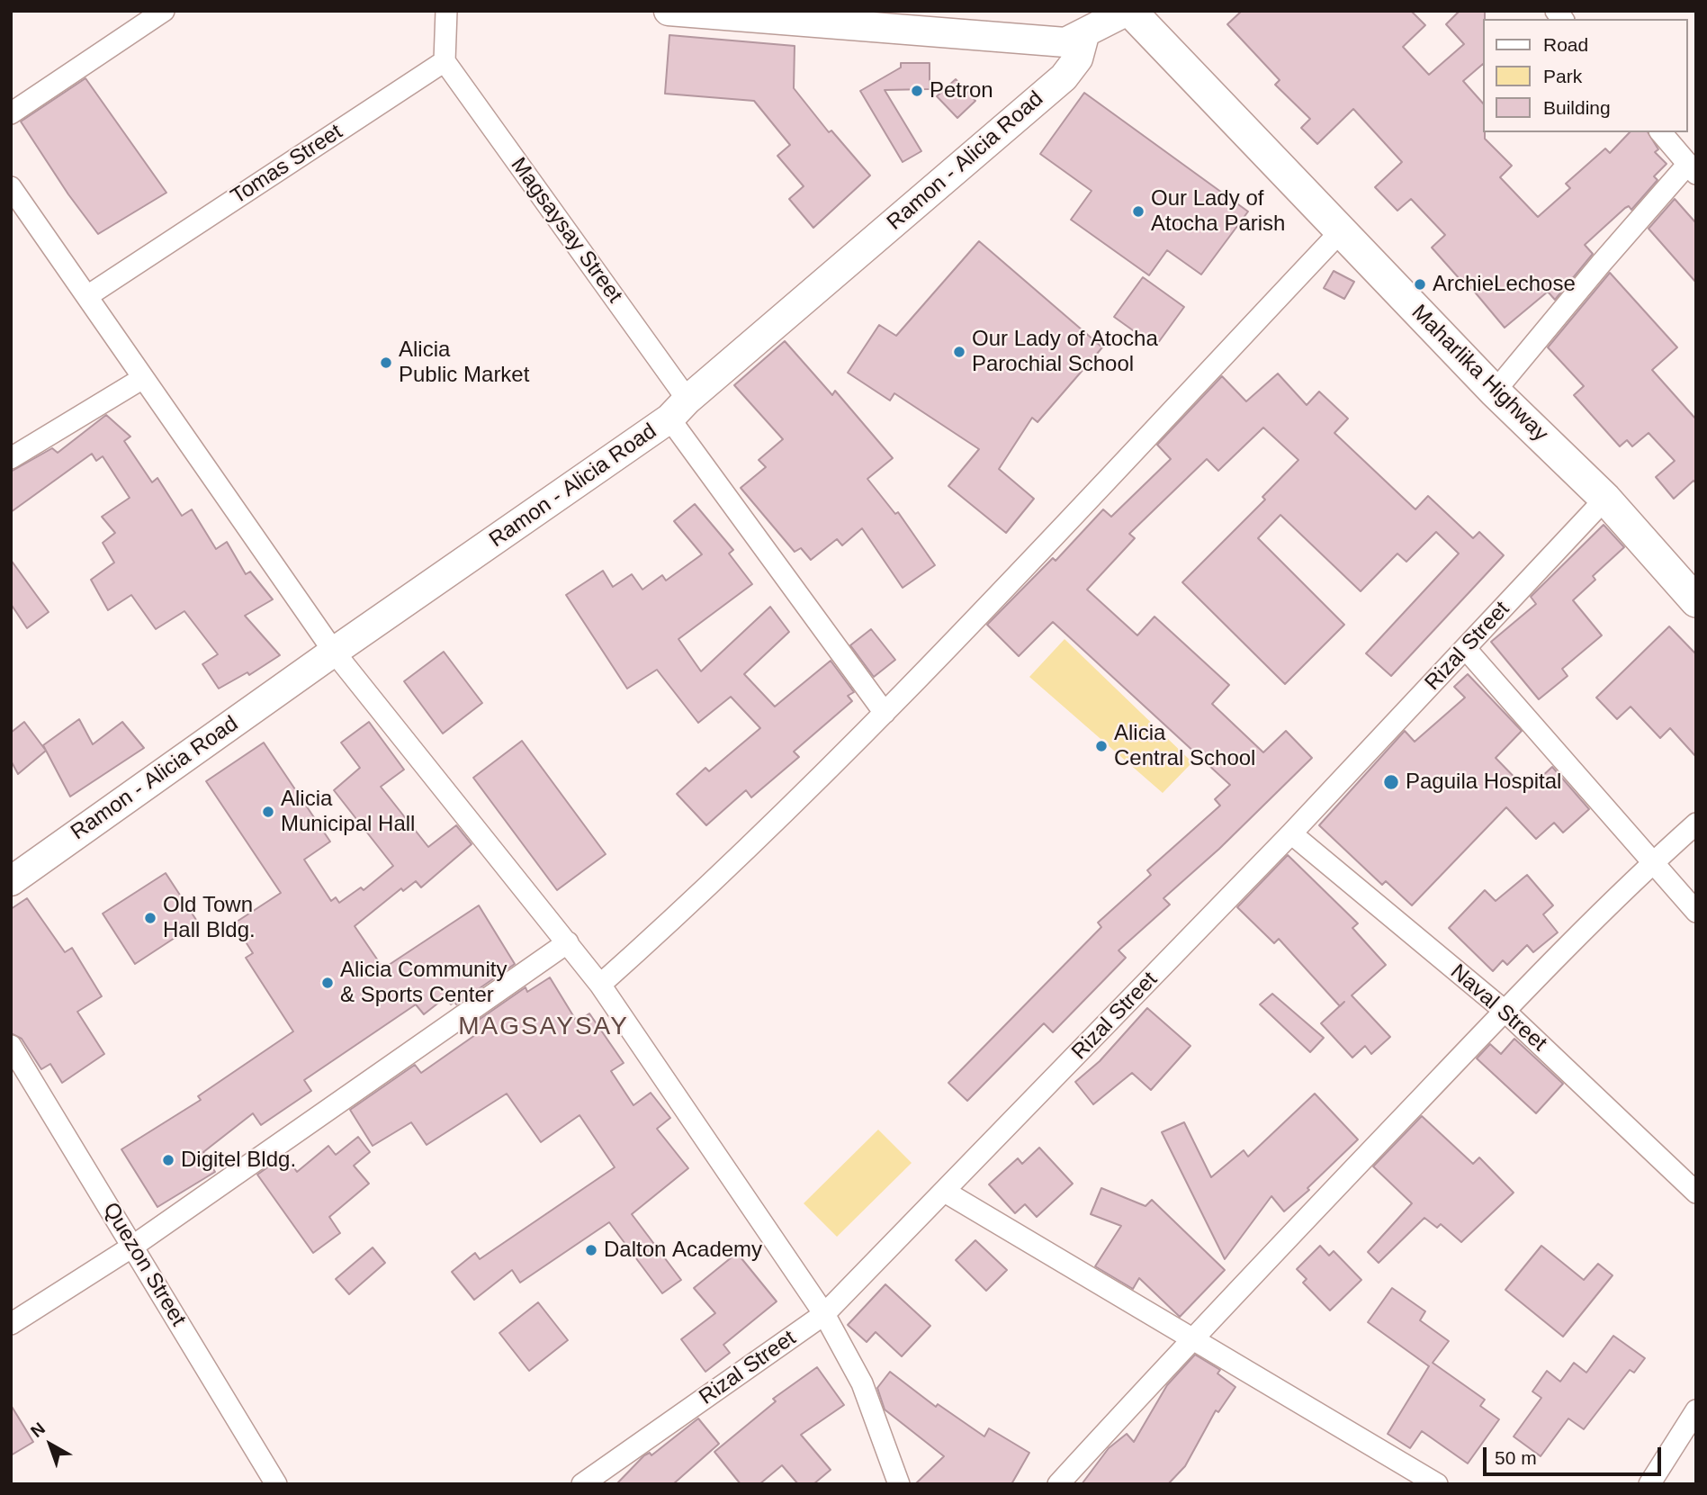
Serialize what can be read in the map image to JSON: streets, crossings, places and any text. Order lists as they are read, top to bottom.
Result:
{
  "streets": {
    "main road": ["Ramon - Alicia Road", "Maharlika Highway"],
    "street": [
      "Tomas Street",
      "Magsaysay Street",
      "Rizal Street",
      "Naval Street",
      "Quezon Street"
    ]
  },
  "crossings": [
    ["Ramon - Alicia Road", "Magsaysay Street"],
    ["Tomas Street", "Magsaysay Street"],
    ["Maharlika Highway", "Rizal Street"],
    ["Rizal Street", "Naval Street"]
  ],
  "districts": ["MAGSAYSAY"],
  "places": [
    "Petron",
    "Our Lady of Atocha Parish",
    "ArchieLechose",
    "Our Lady of Atocha Parochial School",
    "Alicia Public Market",
    "Alicia Central School",
    "Paguila Hospital",
    "Alicia Municipal Hall",
    "Old Town Hall Bldg.",
    "Alicia Community & Sports Center",
    "Digitel Bldg.",
    "Dalton Academy"
  ],
  "legend": ["Road", "Park", "Building"],
  "scale_bar": "50 m",
  "north": "top left"
}
